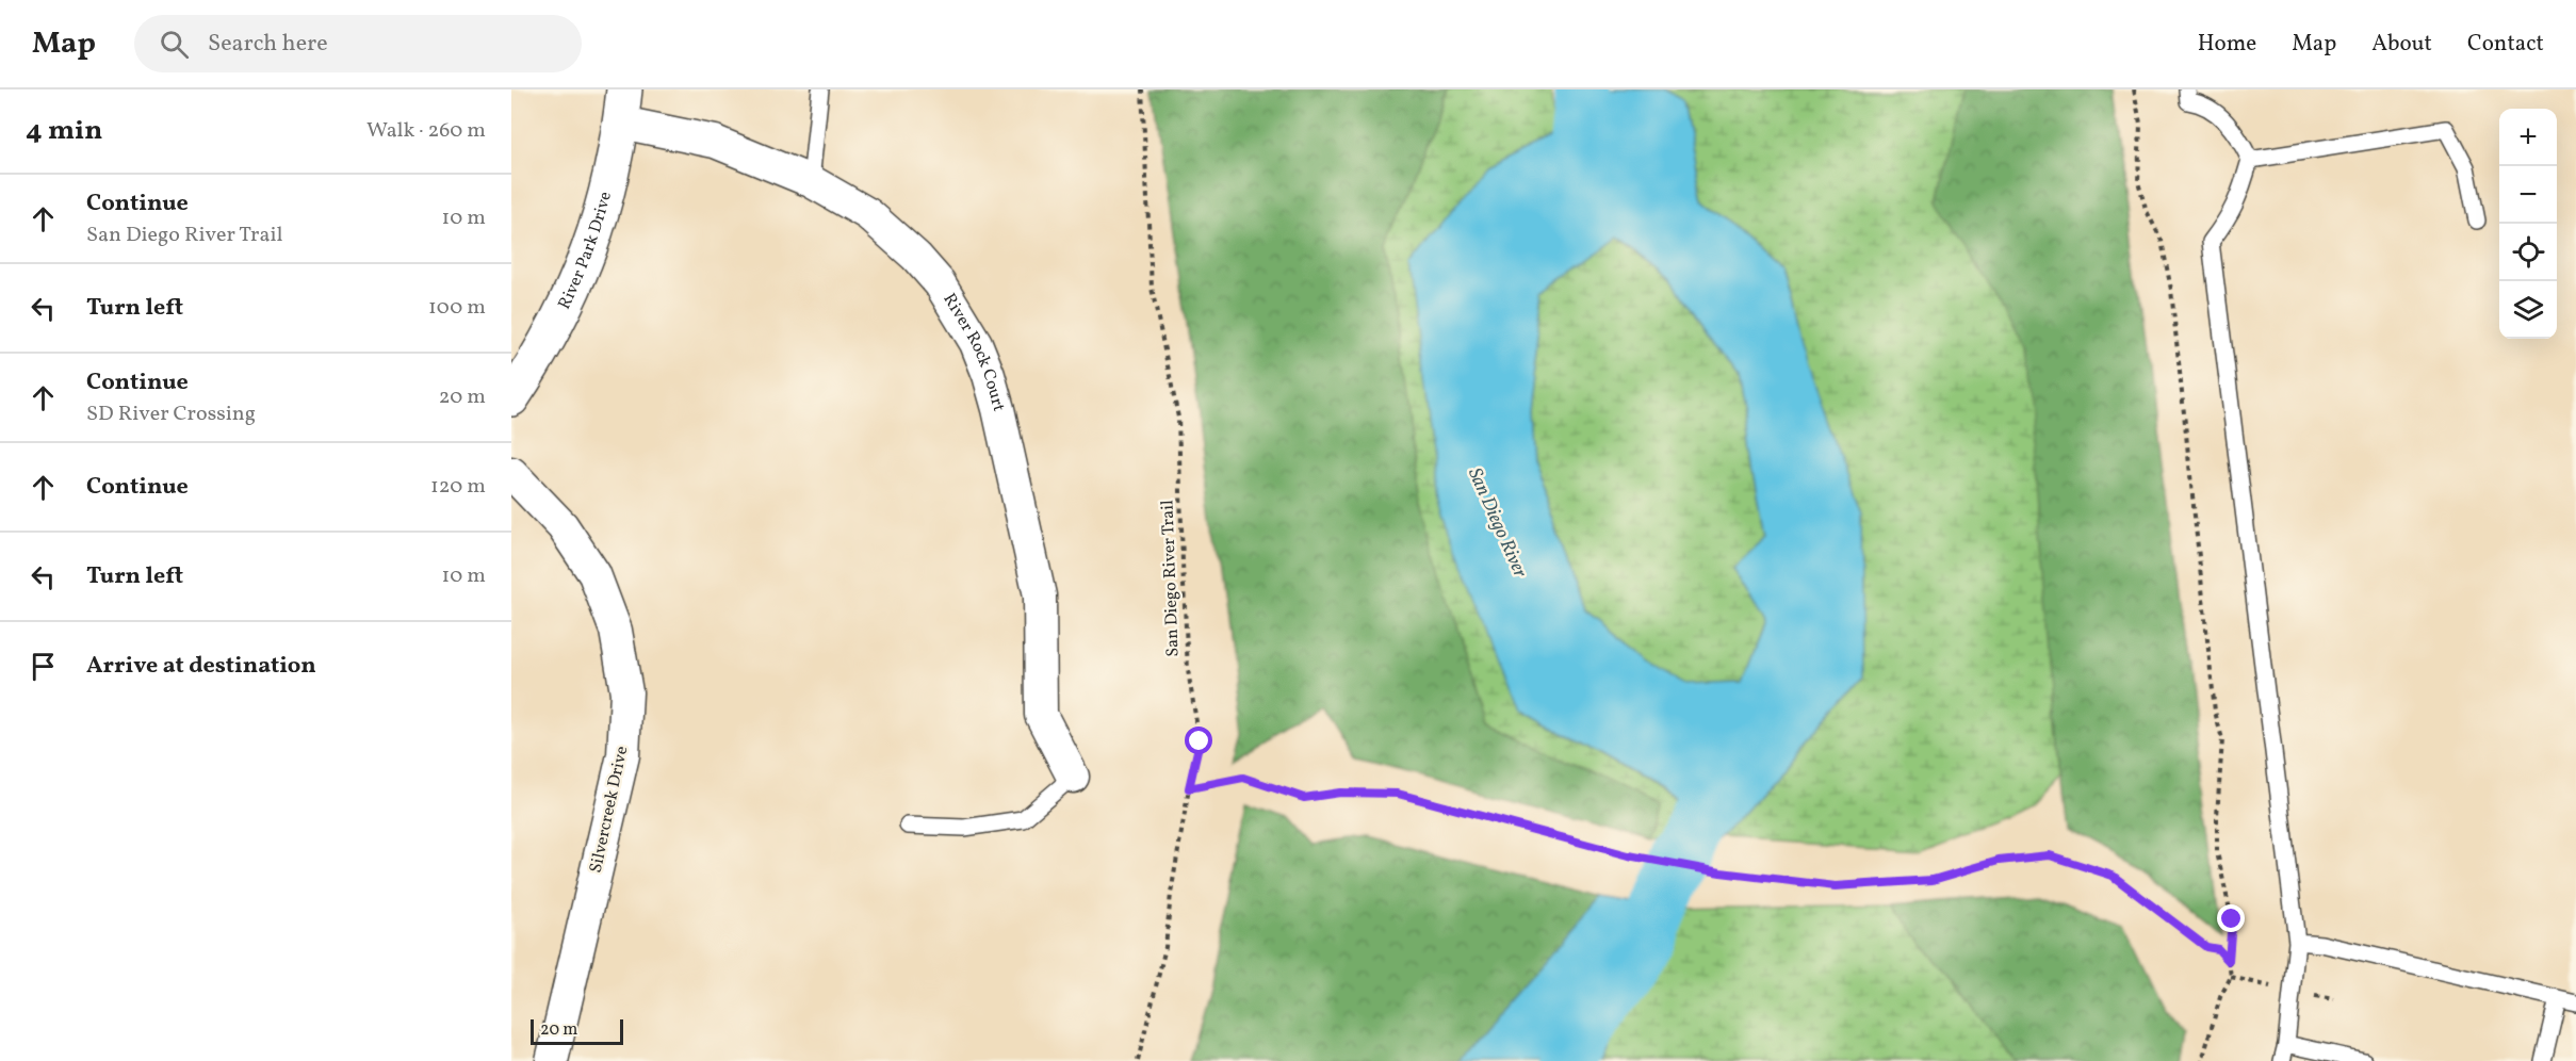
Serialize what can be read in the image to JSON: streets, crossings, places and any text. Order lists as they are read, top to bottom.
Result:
{
  "streets": {
    "street": ["River Park Drive", "River Rock Court", "Silvercreek Drive"],
    "path": ["San Diego River Trail"]
  },
  "crossings": [
    ["River Park Drive", "River Rock Court"]
  ],
  "water": ["San Diego River"],
  "scale_bar": "20 m",
  "page": {
    "header": "Map",
    "search": "Search here",
    "nav": [
      "Home",
      "Map",
      "About",
      "Contact"
    ],
    "heading": ["4 min", "Walk · 260 m"],
    "map_buttons": ["+", "−"],
    "list": [
      ["Continue", "San Diego River Trail", "10 m"],
      ["Turn left", "100 m"],
      ["Continue", "SD River Crossing", "20 m"],
      ["Continue", "120 m"],
      ["Turn left", "10 m"],
      "Arrive at destination"
    ],
    "scale": "20 m"
  }
}
